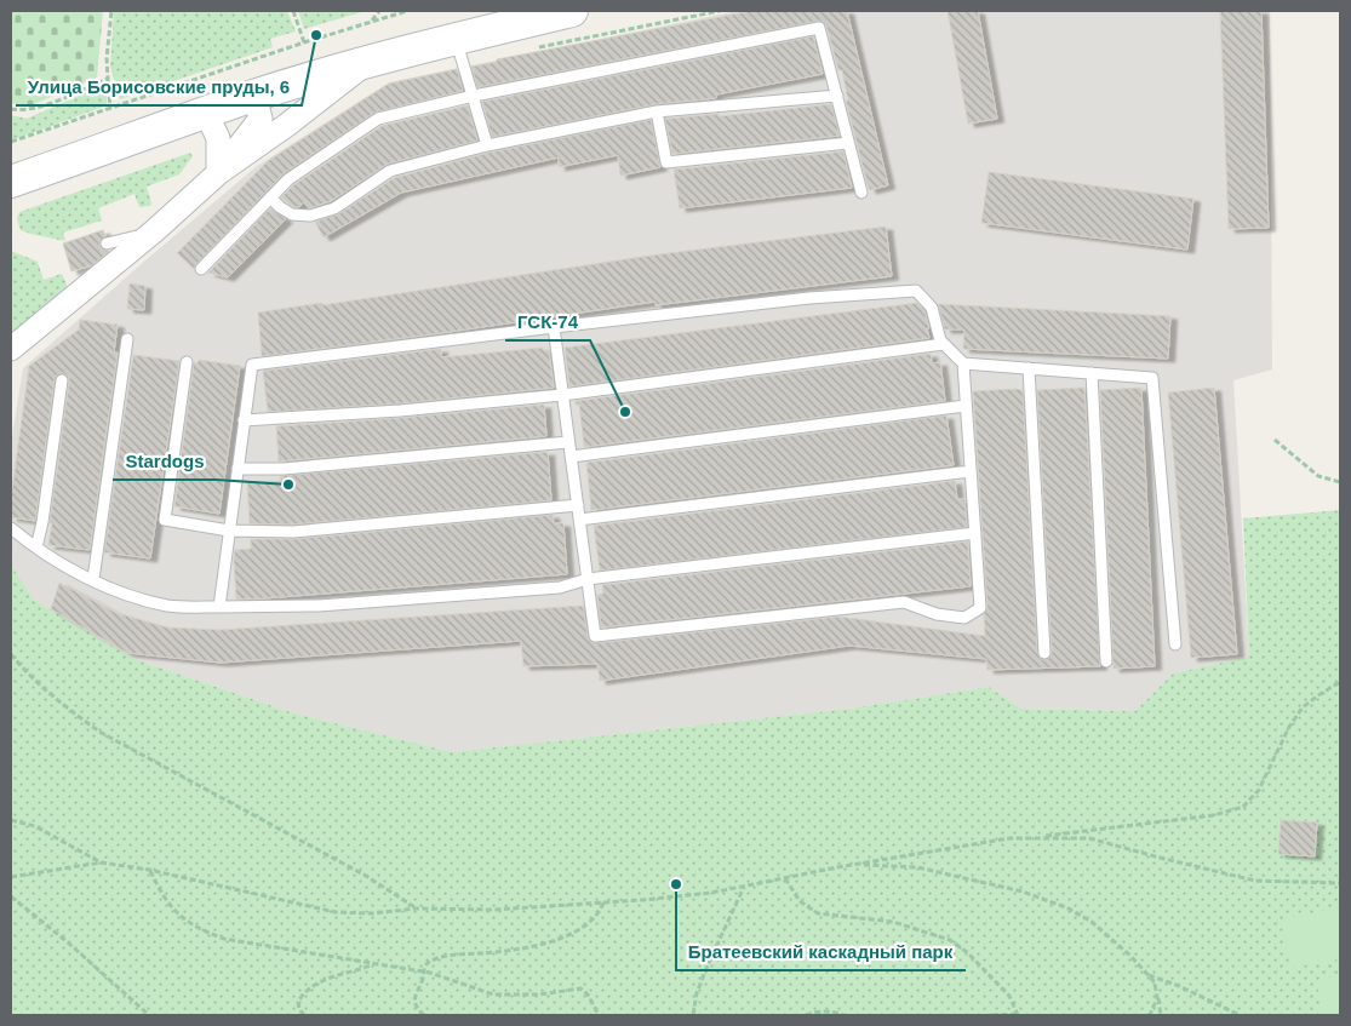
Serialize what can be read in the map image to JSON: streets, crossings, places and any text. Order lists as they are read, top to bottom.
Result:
{
  "places": [
    "Улица Борисовские пруды, 6",
    "ГСК-74",
    "Stardogs",
    "Братеевский каскадный парк"
  ]
}
